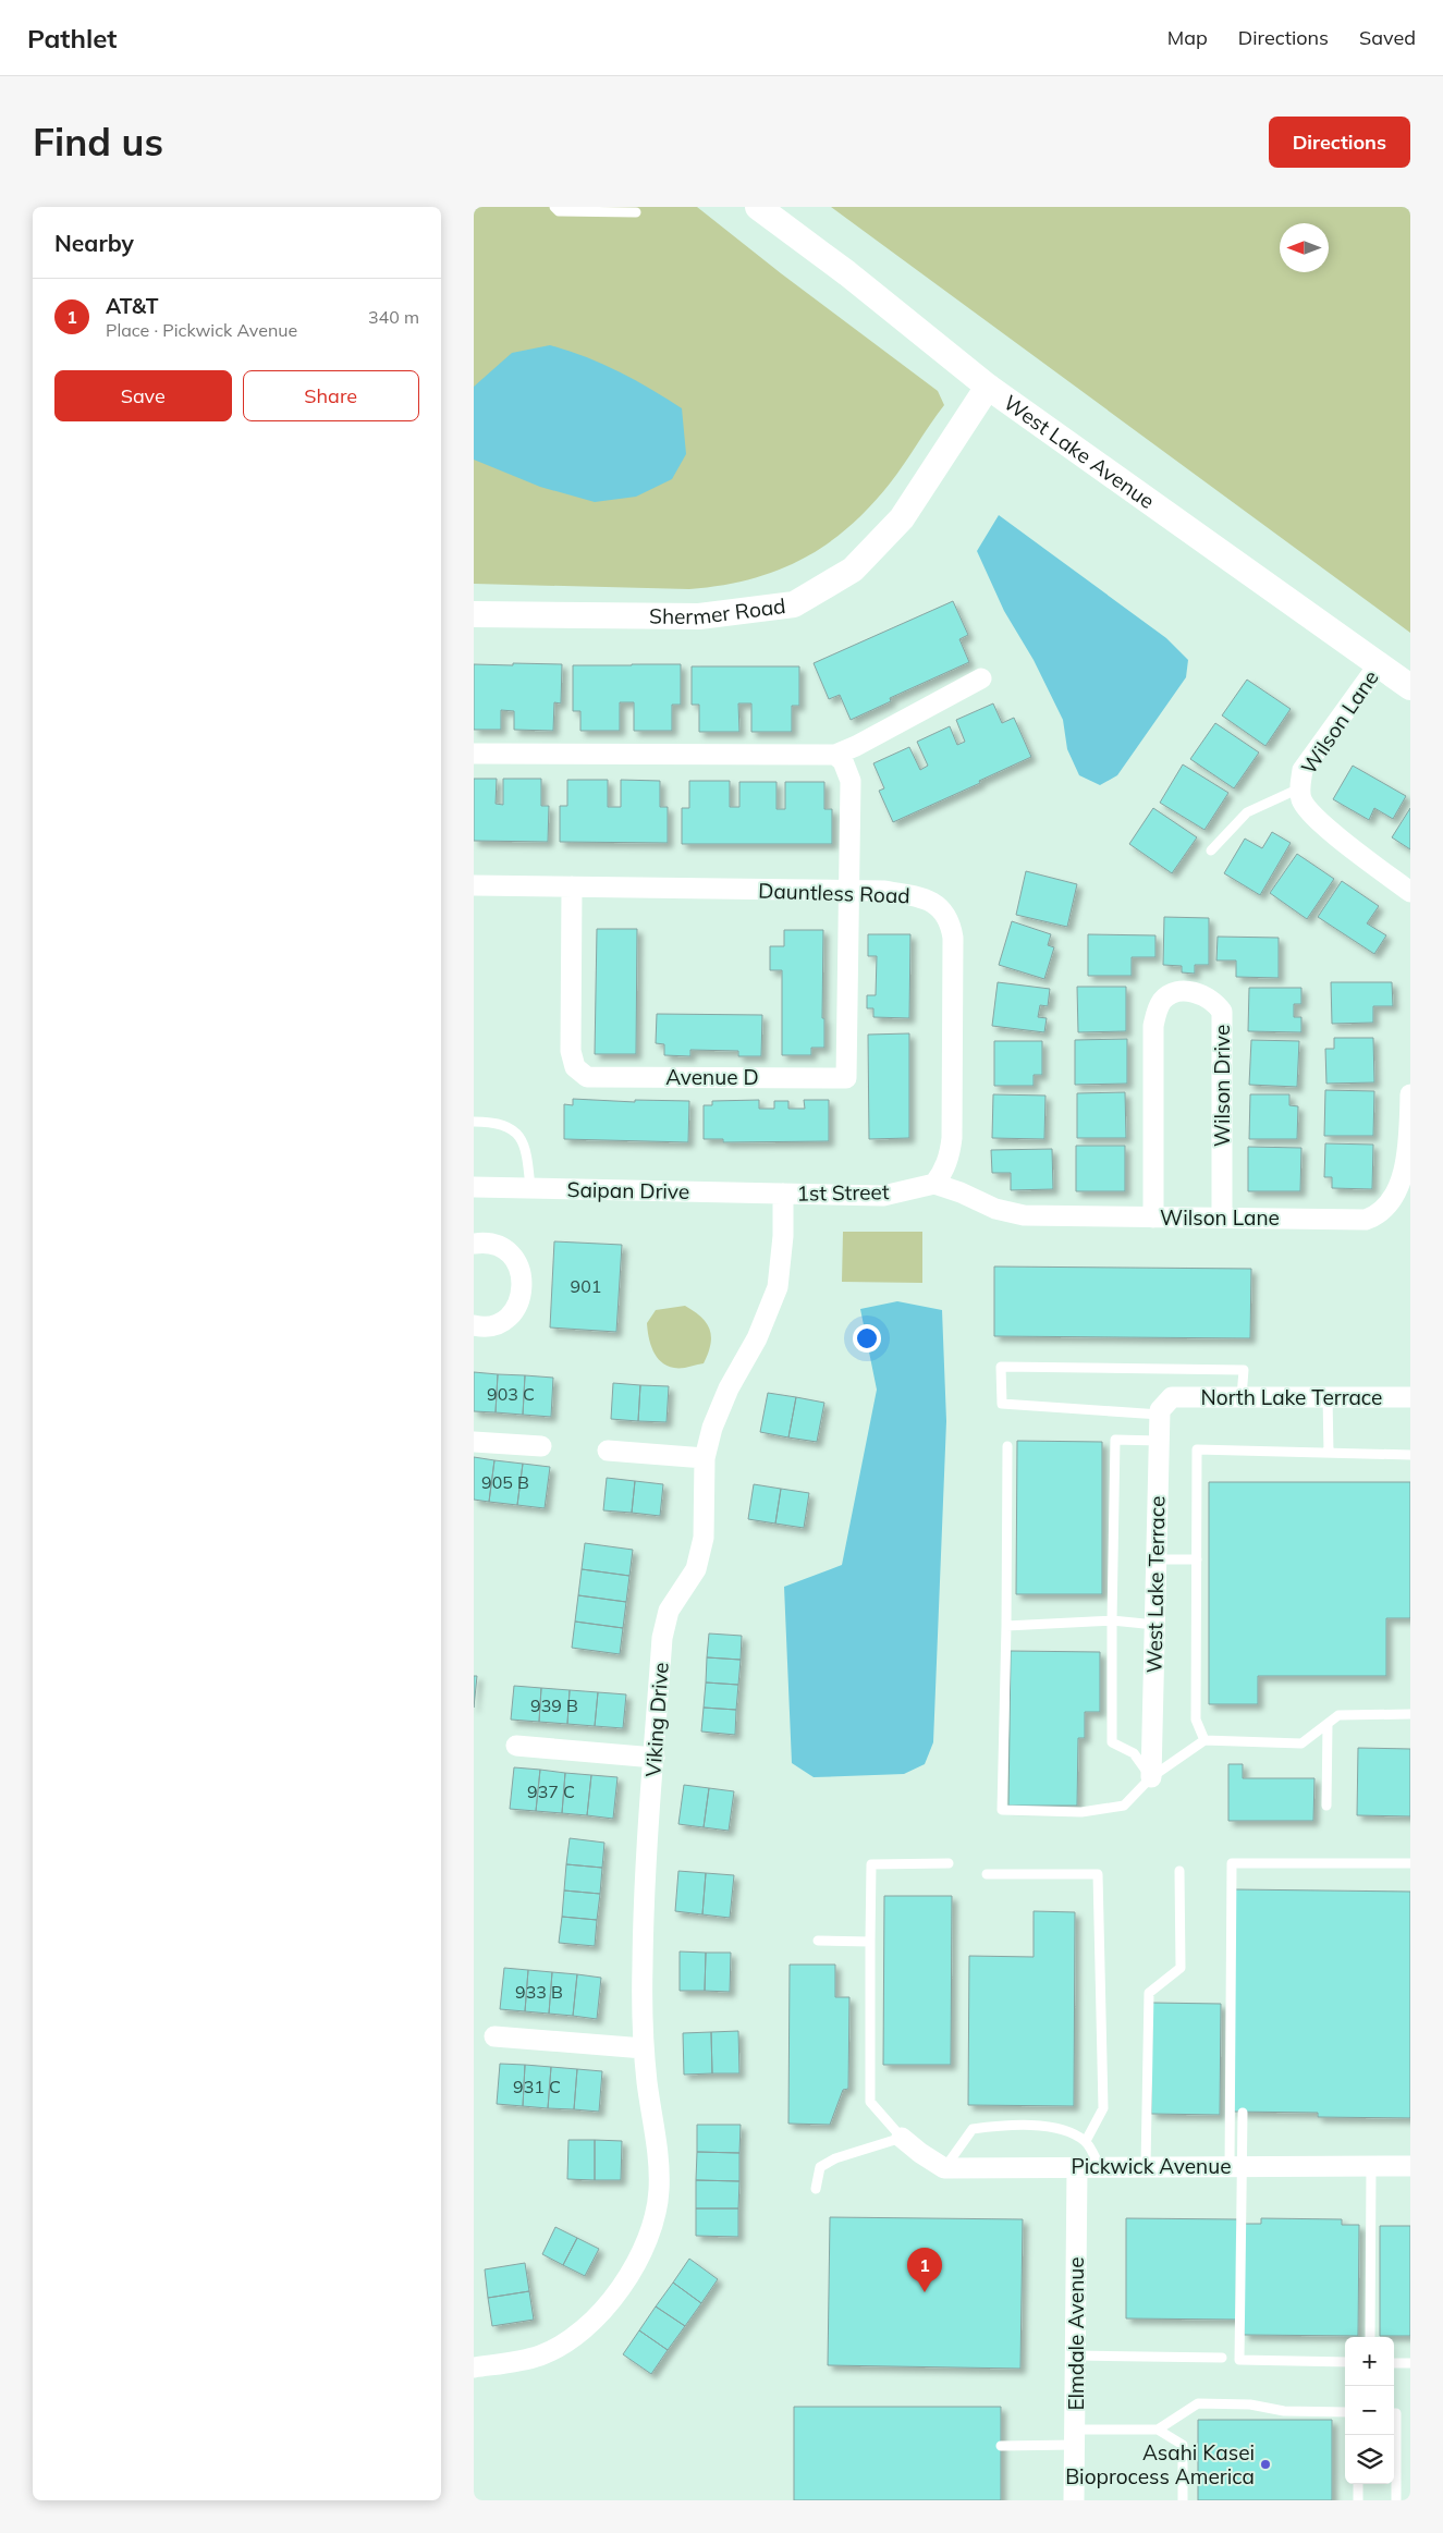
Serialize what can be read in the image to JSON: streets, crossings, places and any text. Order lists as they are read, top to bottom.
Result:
{
  "streets": {
    "street": [
      "West Lake Avenue",
      "Shermer Road",
      "Wilson Lane",
      "Dauntless Road",
      "Avenue D",
      "Wilson Drive",
      "Saipan Drive",
      "1st Street",
      "North Lake Terrace",
      "West Lake Terrace",
      "Viking Drive",
      "Pickwick Avenue",
      "Elmdale Avenue"
    ]
  },
  "crossings": [
    ["West Lake Avenue", "Shermer Road"],
    ["West Lake Avenue", "Wilson Lane"],
    ["Wilson Lane", "Dauntless Road"],
    ["Wilson Lane", "Wilson Drive"],
    ["Wilson Lane", "1st Street"],
    ["Dauntless Road", "Avenue D"],
    ["Dauntless Road", "1st Street"],
    ["Saipan Drive", "1st Street"],
    ["Saipan Drive", "Viking Drive"],
    ["1st Street", "Viking Drive"],
    ["North Lake Terrace", "West Lake Terrace"],
    ["Pickwick Avenue", "Elmdale Avenue"]
  ],
  "places": ["Asahi Kasei Bioprocess America"],
  "house_numbers": [
    "901",
    "903 C",
    "905 B",
    "939 B",
    "937 C",
    "933 B",
    "931 C"
  ],
  "north": "left",
  "page": {
    "header": "Pathlet",
    "nav": ["Map", "Directions", "Saved"],
    "buttons": [
      "Directions",
      ["Save", "Share"]
    ],
    "title": "Find us",
    "heading": "Nearby",
    "list": [
      {
        "mark": "1",
        "name": "AT&T",
        "note": "Place · Pickwick Avenue",
        "value": "340 m"
      }
    ],
    "pins": "1",
    "map_buttons": ["+", "−"]
  }
}
